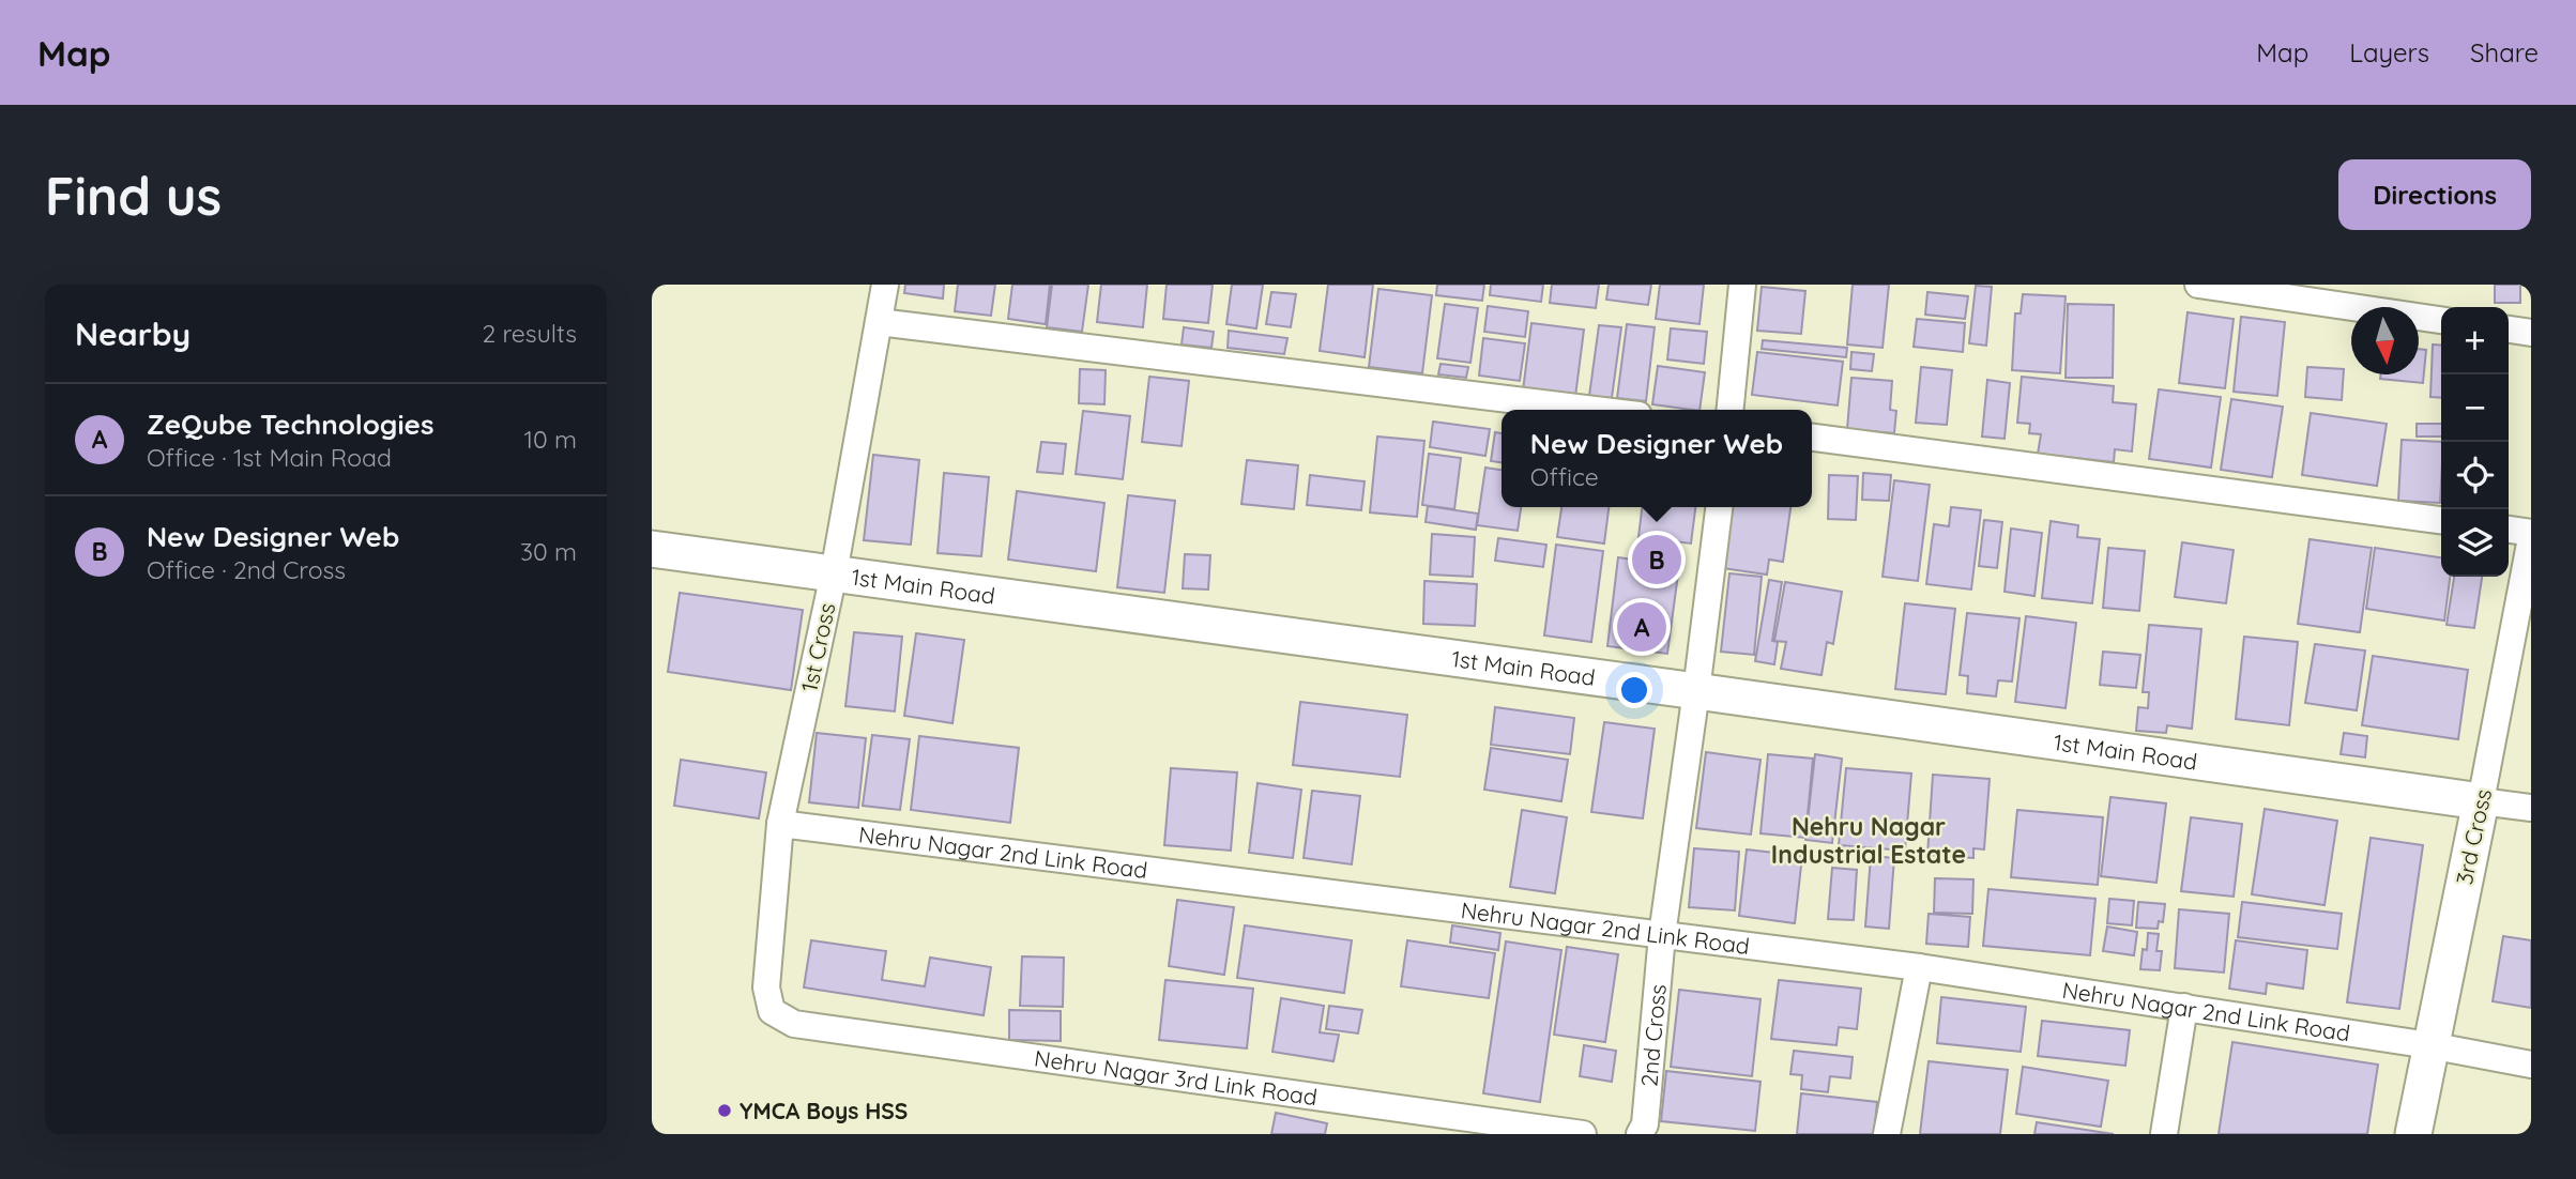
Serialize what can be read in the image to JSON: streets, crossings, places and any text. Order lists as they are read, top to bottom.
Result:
{
  "streets": {
    "street": [
      "1st Main Road",
      "1st Cross",
      "3rd Cross",
      "Nehru Nagar 2nd Link Road",
      "2nd Cross",
      "Nehru Nagar 3rd Link Road"
    ]
  },
  "crossings": [
    ["1st Main Road", "1st Cross"],
    ["1st Main Road", "3rd Cross"],
    ["1st Main Road", "2nd Cross"],
    ["1st Cross", "Nehru Nagar 2nd Link Road"],
    ["1st Cross", "Nehru Nagar 3rd Link Road"],
    ["3rd Cross", "Nehru Nagar 2nd Link Road"],
    ["Nehru Nagar 2nd Link Road", "2nd Cross"]
  ],
  "districts": ["Nehru Nagar Industrial Estate"],
  "places": ["YMCA Boys HSS"],
  "north": "bottom",
  "page": {
    "header": "Map",
    "nav": ["Map", "Layers", "Share"],
    "buttons": "Directions",
    "title": "Find us",
    "heading": ["Nearby", "2 results"],
    "map_buttons": ["+", "−"],
    "list": [
      {
        "mark": "A",
        "name": "ZeQube Technologies",
        "note": "Office · 1st Main Road",
        "value": "10 m"
      },
      {
        "mark": "B",
        "name": "New Designer Web",
        "note": "Office · 2nd Cross",
        "value": "30 m"
      }
    ],
    "popup": ["New Designer Web", "Office"],
    "pins": ["B", "A"]
  }
}
